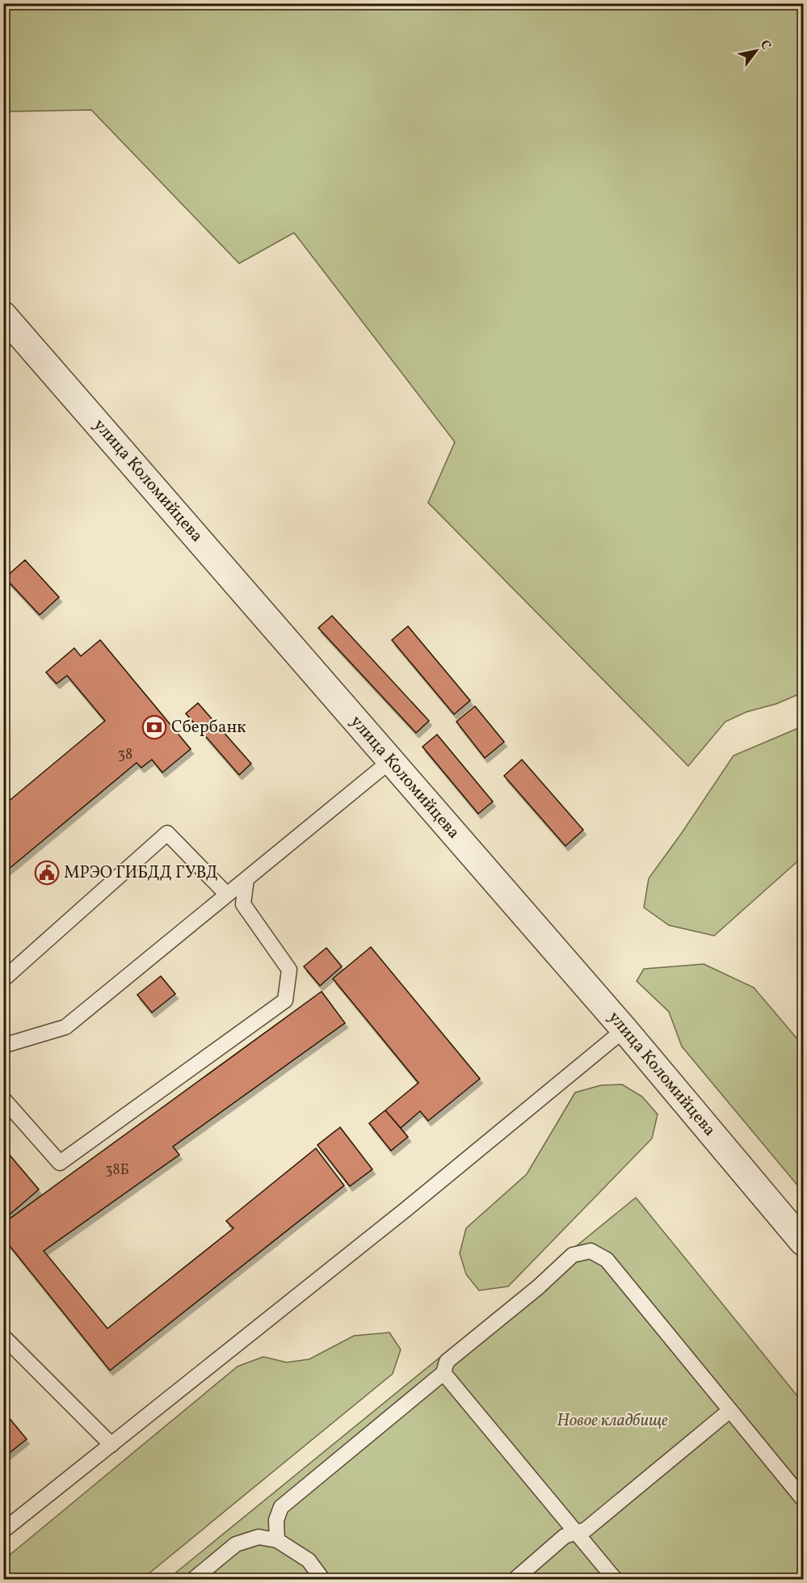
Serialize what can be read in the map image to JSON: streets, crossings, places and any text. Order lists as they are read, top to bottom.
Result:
{
  "streets": {
    "street": ["улица Коломийцева"]
  },
  "parks": ["Новое кладбище"],
  "places": {
    "bank": ["Сбербанк"],
    "public building": ["МРЭО ГИБДД ГУВД"]
  },
  "house_numbers": ["38", "38Б"],
  "north": "top right"
}
